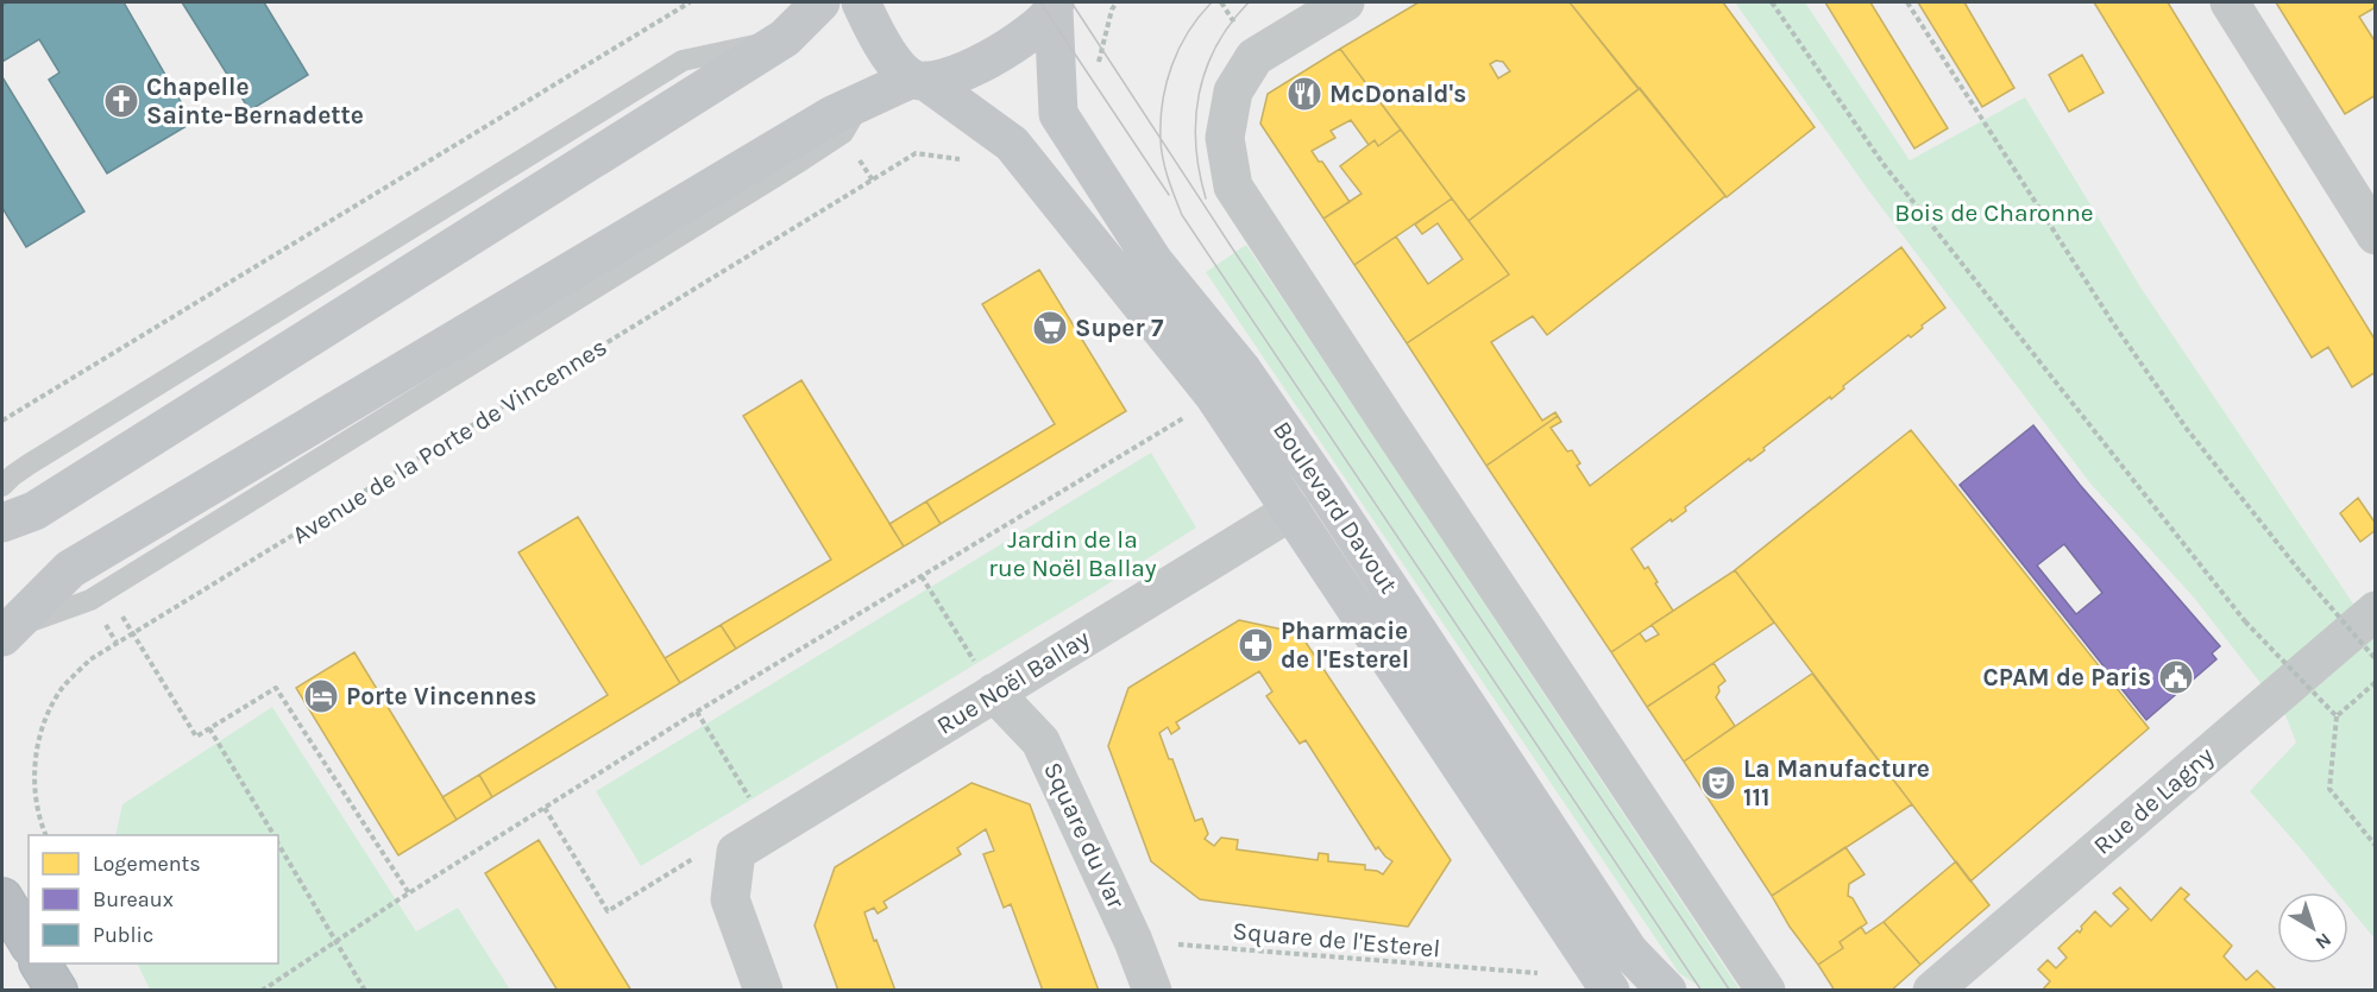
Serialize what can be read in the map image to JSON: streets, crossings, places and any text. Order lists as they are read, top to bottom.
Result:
{
  "streets": {
    "main road": ["Boulevard Davout"],
    "street": ["Rue Noël Ballay", "Rue de Lagny", "Square du Var"],
    "path": ["Avenue de la Porte de Vincennes", "Square de l'Esterel"]
  },
  "crossings": [
    ["Boulevard Davout", "Rue Noël Ballay"],
    ["Rue Noël Ballay", "Square du Var"],
    ["Square du Var", "Square de l'Esterel"]
  ],
  "parks": ["Bois de Charonne", "Jardin de la rue Noël Ballay"],
  "places": {
    "restaurant": ["McDonald's"],
    "church": ["Chapelle Sainte-Bernadette"],
    "supermarket": ["Super 7"],
    "pharmacy": ["Pharmacie de l'Esterel"],
    "public building": ["CPAM de Paris"],
    "hotel": ["Porte Vincennes"],
    "theatre": ["La Manufacture 111"]
  },
  "legend": ["Logements", "Bureaux", "Public"],
  "north": "bottom right"
}
